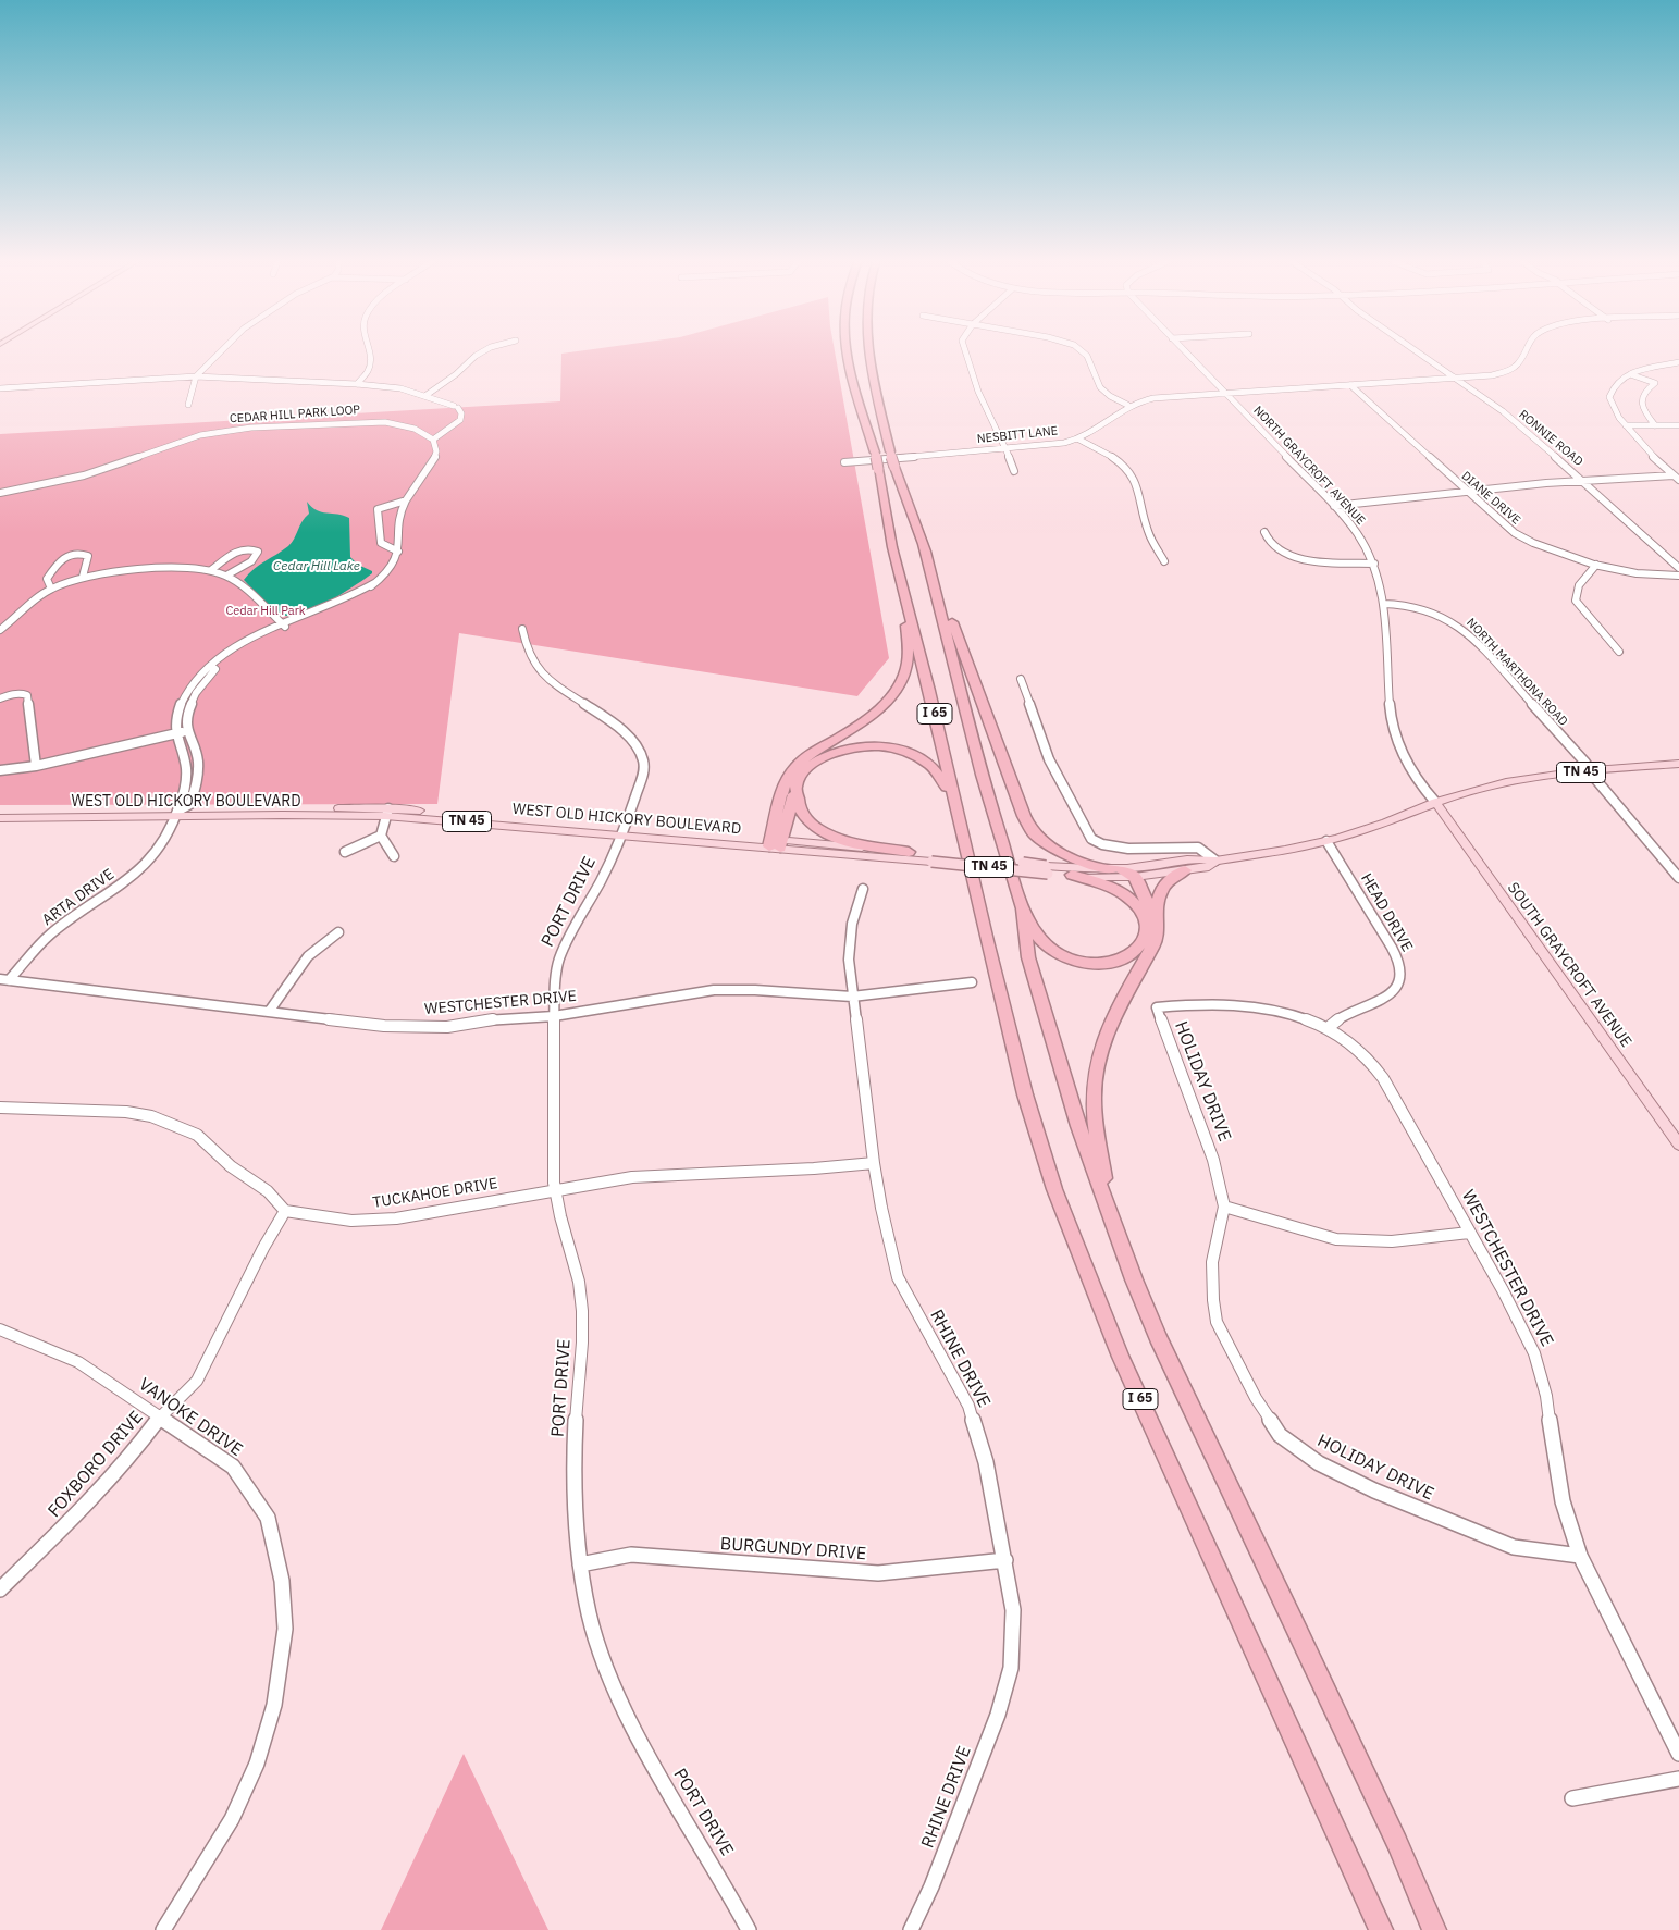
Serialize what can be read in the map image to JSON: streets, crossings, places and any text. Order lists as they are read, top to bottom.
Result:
{
  "streets": {
    "highway": ["I 65"],
    "main road": ["TN 45", "WEST OLD HICKORY BOULEVARD", "SOUTH GRAYCROFT AVENUE"],
    "street": [
      "CEDAR HILL PARK LOOP",
      "NESBITT LANE",
      "RONNIE ROAD",
      "NORTH GRAYCROFT AVENUE",
      "DIANE DRIVE",
      "NORTH MARTHONA ROAD",
      "ARTA DRIVE",
      "PORT DRIVE",
      "HEAD DRIVE",
      "WESTCHESTER DRIVE",
      "HOLIDAY DRIVE",
      "TUCKAHOE DRIVE",
      "RHINE DRIVE",
      "VANOKE DRIVE",
      "FOXBORO DRIVE",
      "BURGUNDY DRIVE"
    ]
  },
  "crossings": [
    ["NESBITT LANE", "RONNIE ROAD"],
    ["NESBITT LANE", "NORTH GRAYCROFT AVENUE"],
    ["NESBITT LANE", "DIANE DRIVE"],
    ["NORTH GRAYCROFT AVENUE", "NORTH MARTHONA ROAD"],
    ["NORTH GRAYCROFT AVENUE", "WEST OLD HICKORY BOULEVARD"],
    ["NORTH GRAYCROFT AVENUE", "SOUTH GRAYCROFT AVENUE"],
    ["NORTH MARTHONA ROAD", "WEST OLD HICKORY BOULEVARD"],
    ["WEST OLD HICKORY BOULEVARD", "ARTA DRIVE"],
    ["WEST OLD HICKORY BOULEVARD", "PORT DRIVE"],
    ["WEST OLD HICKORY BOULEVARD", "HEAD DRIVE"],
    ["WEST OLD HICKORY BOULEVARD", "SOUTH GRAYCROFT AVENUE"],
    ["ARTA DRIVE", "WESTCHESTER DRIVE"],
    ["PORT DRIVE", "WESTCHESTER DRIVE"],
    ["PORT DRIVE", "TUCKAHOE DRIVE"],
    ["PORT DRIVE", "BURGUNDY DRIVE"],
    ["HEAD DRIVE", "WESTCHESTER DRIVE"],
    ["WESTCHESTER DRIVE", "HOLIDAY DRIVE"],
    ["WESTCHESTER DRIVE", "RHINE DRIVE"],
    ["TUCKAHOE DRIVE", "RHINE DRIVE"],
    ["TUCKAHOE DRIVE", "FOXBORO DRIVE"],
    ["RHINE DRIVE", "BURGUNDY DRIVE"],
    ["VANOKE DRIVE", "FOXBORO DRIVE"]
  ],
  "water": ["Cedar Hill Lake"],
  "parks": ["Cedar Hill Park"]
}
